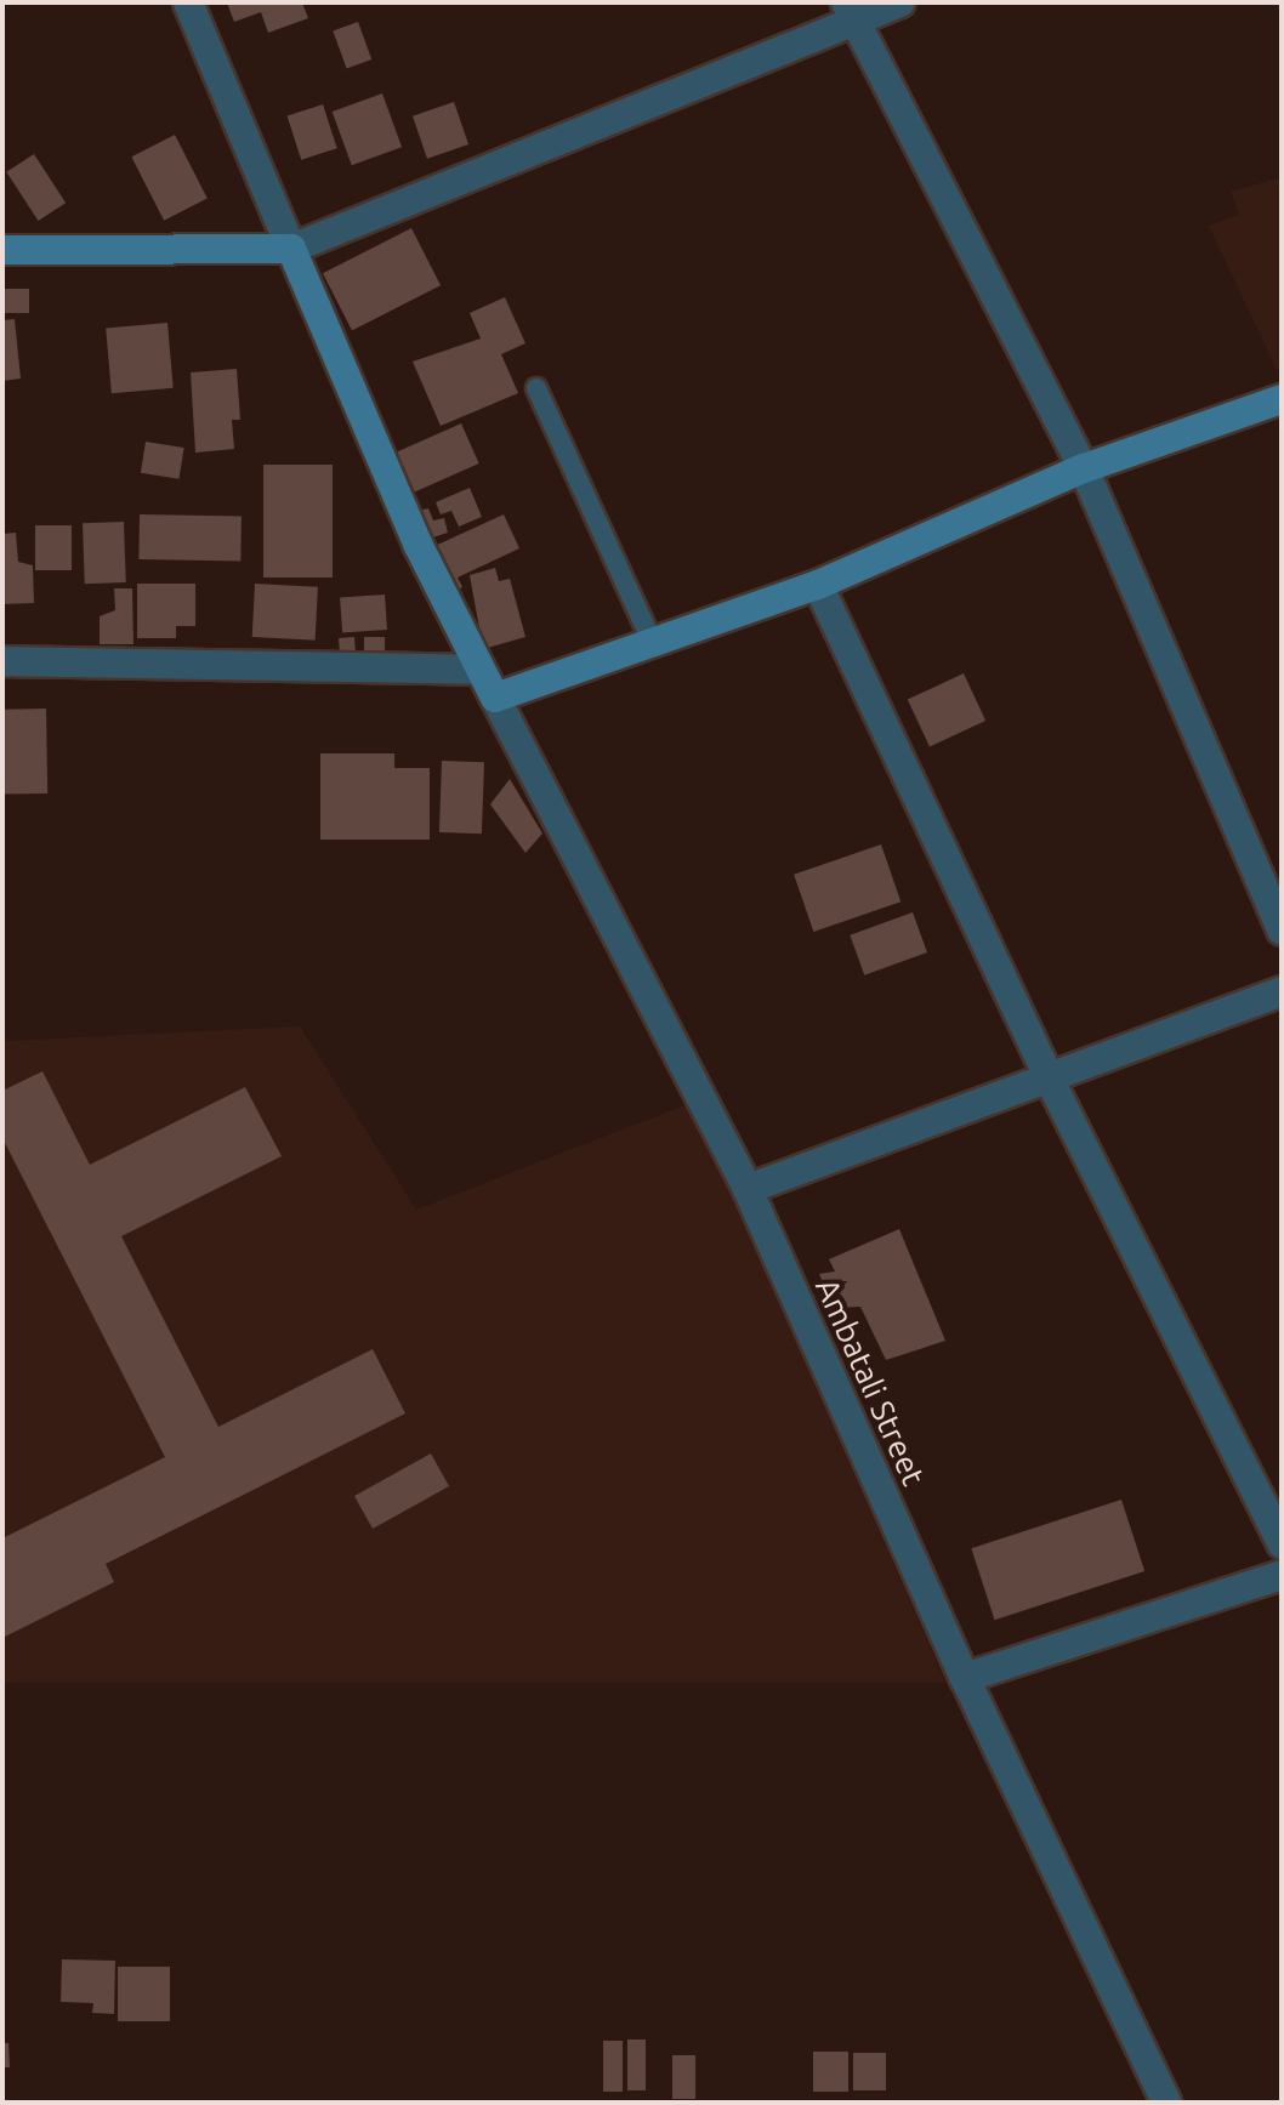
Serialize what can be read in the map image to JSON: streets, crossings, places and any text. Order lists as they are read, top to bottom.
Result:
{
  "streets": {
    "street": ["Ambatali Street"]
  }
}
